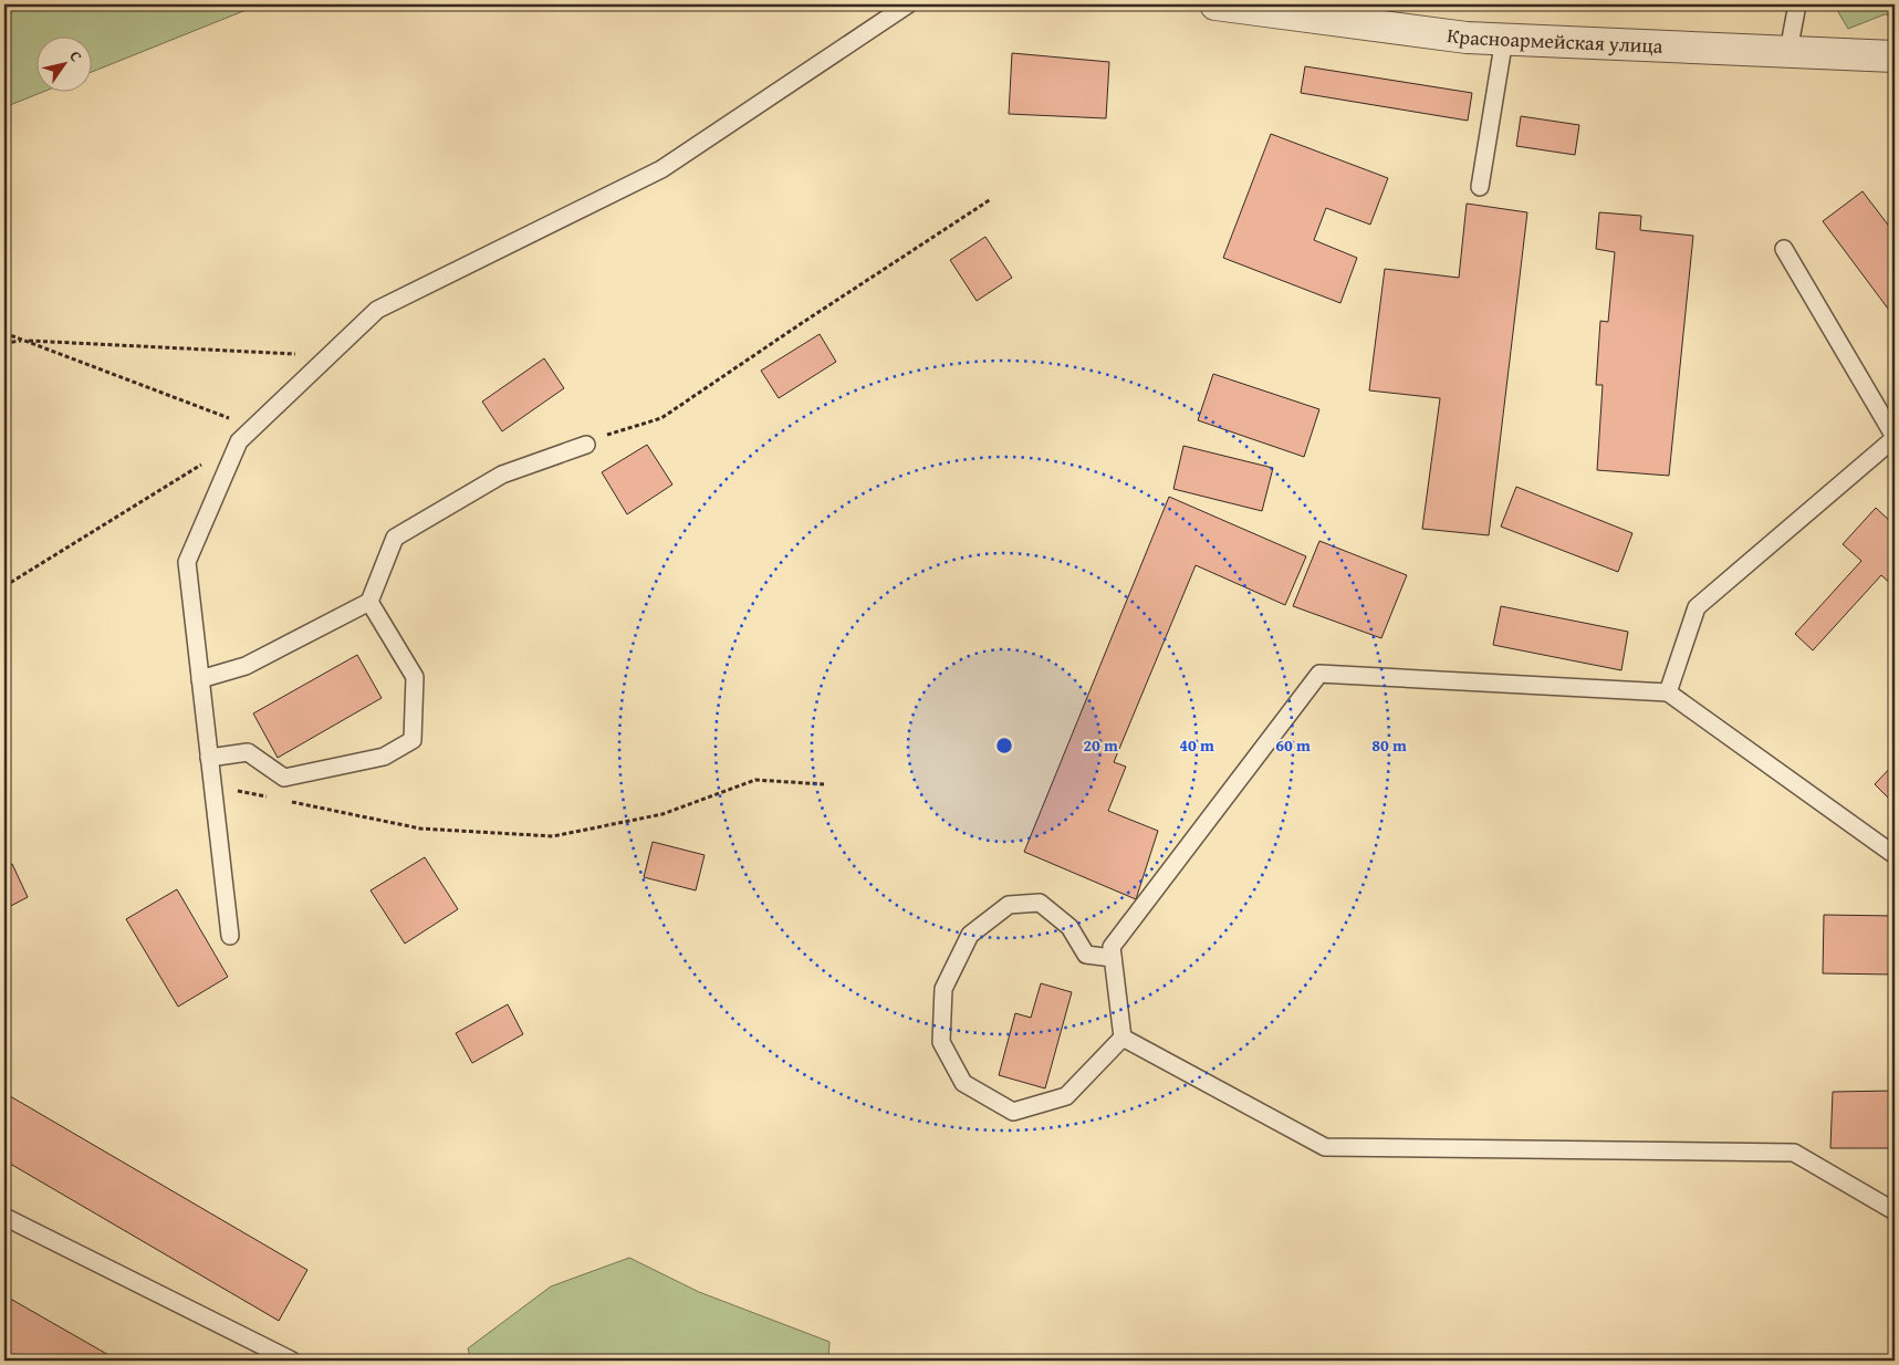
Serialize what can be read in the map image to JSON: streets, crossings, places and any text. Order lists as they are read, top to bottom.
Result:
{
  "streets": {
    "street": ["Красноармейская улица"]
  },
  "north": "top right",
  "rings": [
    "20 m",
    "40 m",
    "60 m",
    "80 m"
  ]
}
